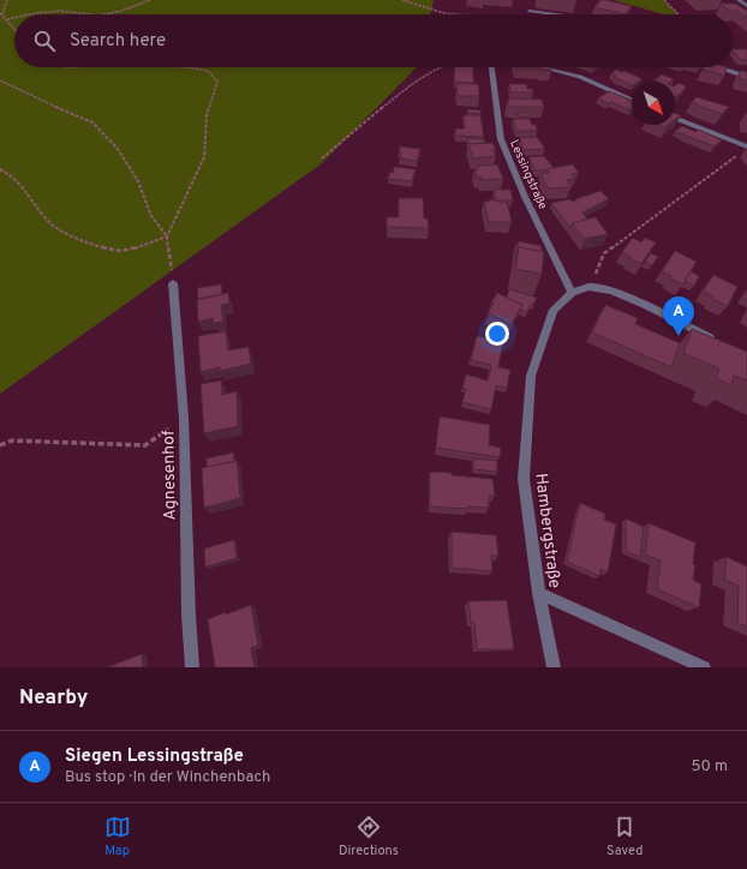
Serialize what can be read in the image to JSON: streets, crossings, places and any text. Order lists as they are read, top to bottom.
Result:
{
  "streets": {
    "street": ["Lessingstraße", "Agnesenhof", "Hambergstraße"]
  },
  "crossings": [
    ["Lessingstraße", "Hambergstraße"]
  ],
  "north": "bottom right",
  "page": {
    "search": "Search here",
    "pins": "A",
    "heading": "Nearby",
    "list": [
      {
        "mark": "A",
        "name": "Siegen Lessingstraße",
        "note": "Bus stop · In der Winchenbach",
        "value": "50 m"
      }
    ],
    "nav": ["Map", "Directions", "Saved"]
  }
}
